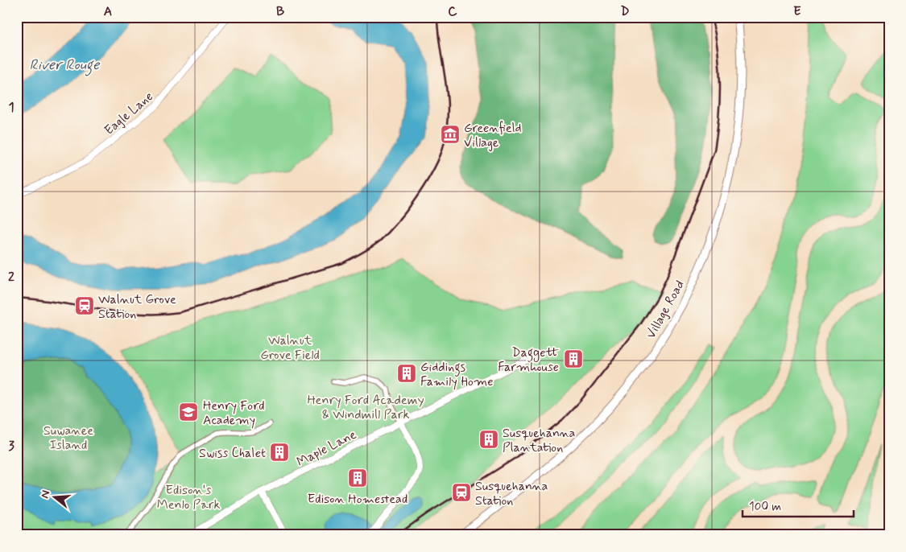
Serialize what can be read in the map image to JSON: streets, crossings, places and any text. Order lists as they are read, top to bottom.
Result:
{
  "streets": {
    "street": ["Eagle Lane", "Village Road", "Maple Lane"]
  },
  "water": ["River Rouge"],
  "parks": [
    "Walnut Grove Field",
    "Henry Ford Academy & Windmill Park",
    "Suwanee Island",
    "Edison's Menlo Park"
  ],
  "places": {
    "museum": ["Greenfield Village"],
    "station": ["Walnut Grove Station", "Susquehanna Station"],
    "building": [
      "Daggett Farmhouse",
      "Giddings Family Home",
      "Susquehanna Plantation",
      "Swiss Chalet",
      "Edison Homestead"
    ],
    "school or university": ["Henry Ford Academy"]
  },
  "scale_bar": "100 m",
  "north": "left",
  "grid": {
    "columns": [
      "A",
      "B",
      "C",
      "D",
      "E"
    ],
    "rows": ["1", "2", "3"]
  }
}
